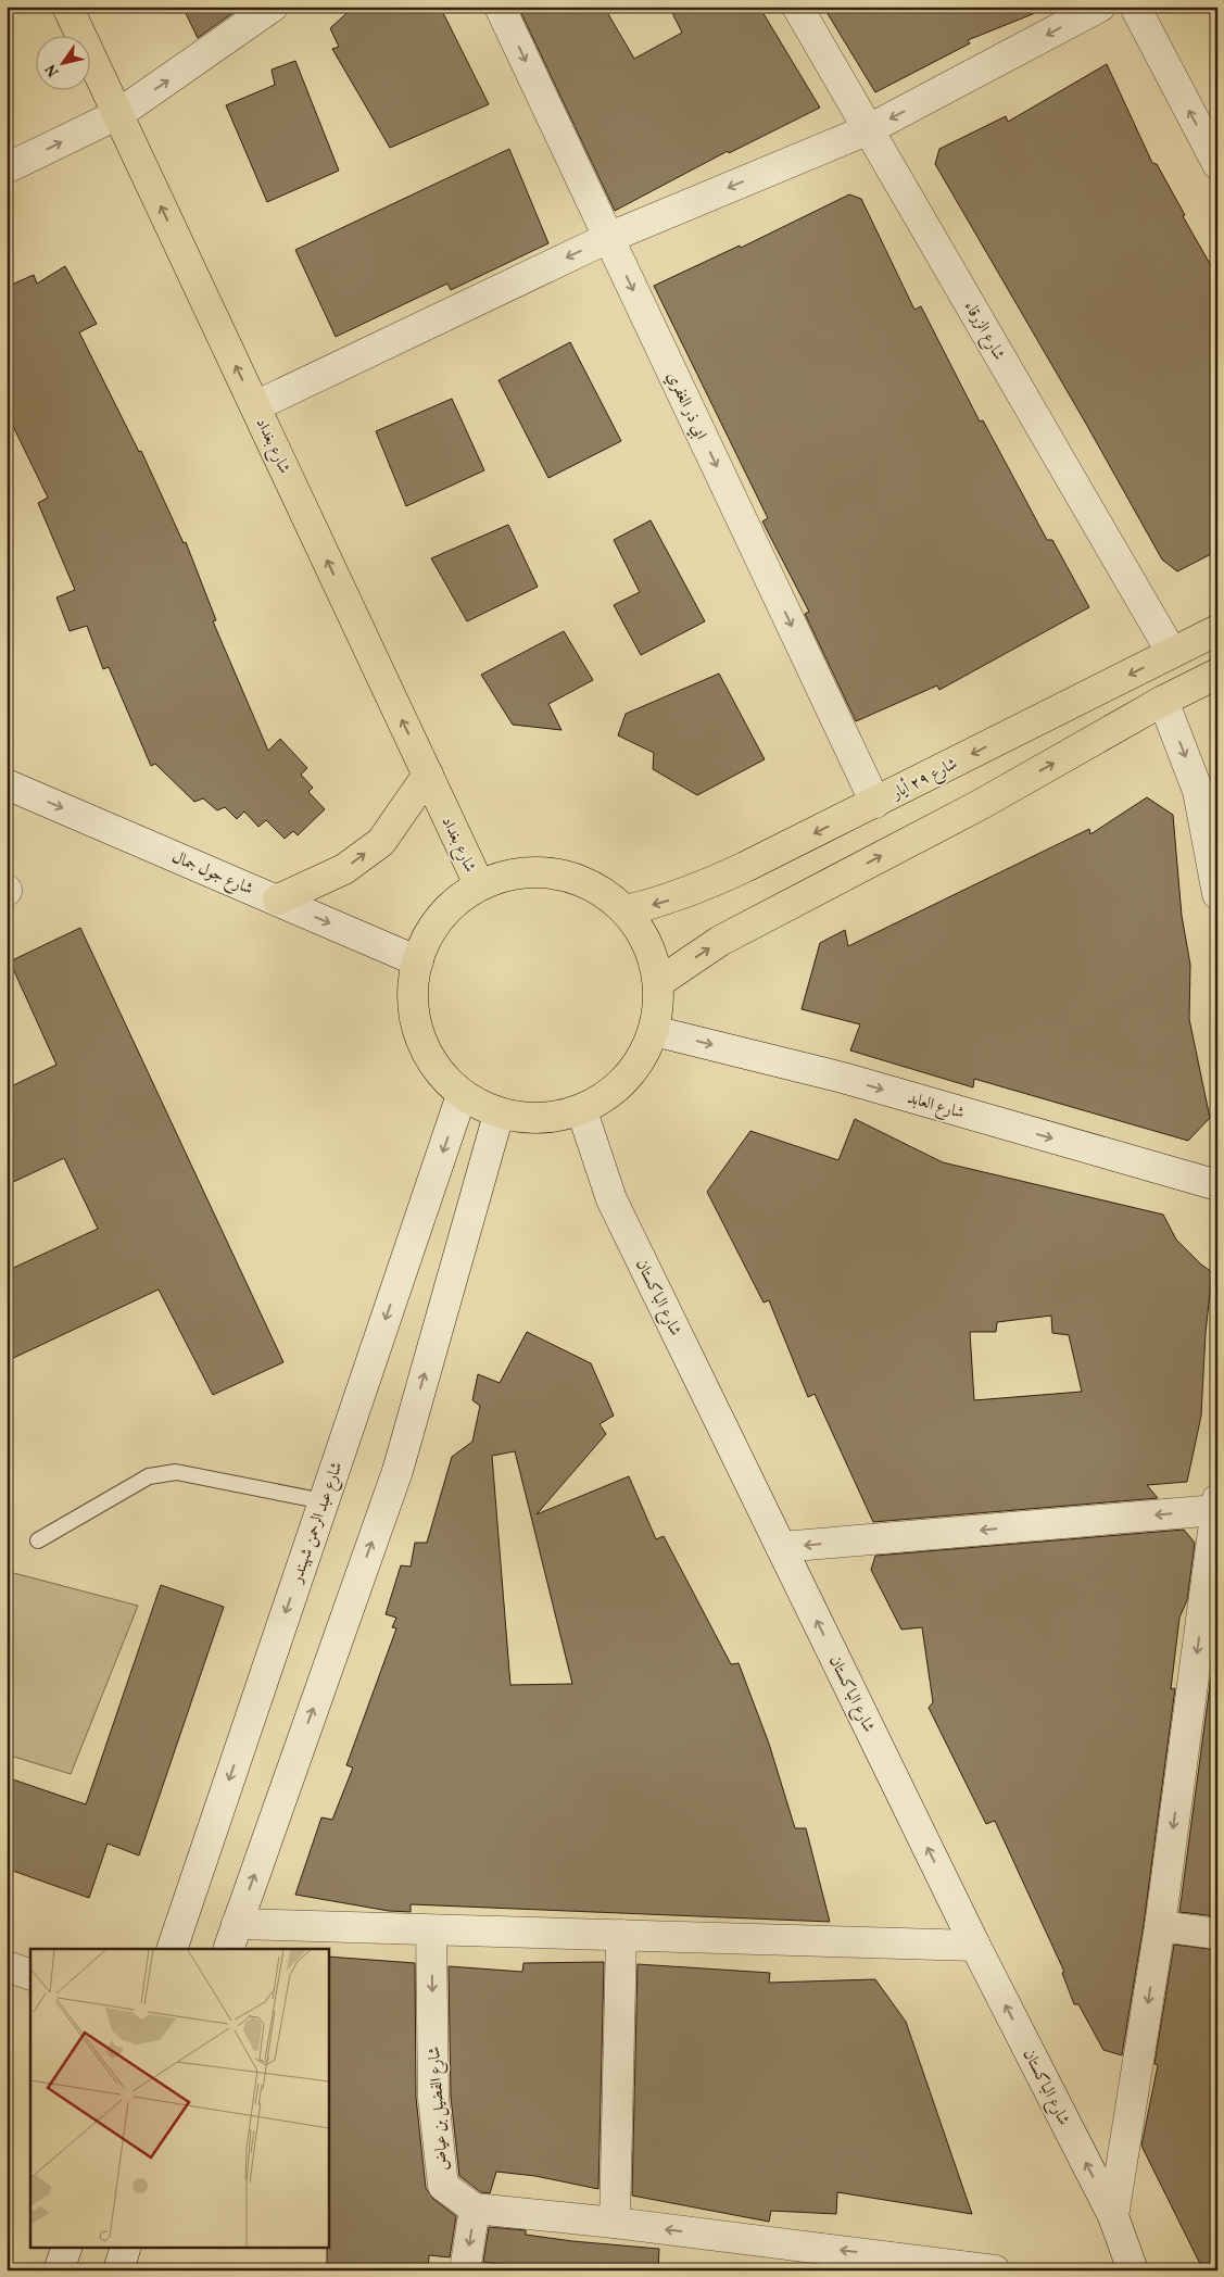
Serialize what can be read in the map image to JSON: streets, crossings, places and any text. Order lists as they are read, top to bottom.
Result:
{
  "streets": {
    "main road": ["شارع بغداد", "شارع ٢٩ أيار"],
    "street": [
      "شارع الزرقاء",
      "ابي ذر الغفري",
      "شارع جول جمال",
      "شارع العابد",
      "شارع الباكستان",
      "شارع عبد الرحمن شهبندر",
      "شارع الفضيل بن عياض"
    ]
  },
  "crossings": [
    ["شارع الزرقاء", "شارع ٢٩ أيار"],
    ["ابي ذر الغفري", "شارع ٢٩ أيار"]
  ],
  "one_way": [
    "ابي ذر الغفري",
    "شارع بغداد",
    "شارع جول جمال",
    "شارع العابد",
    "شارع الباكستان",
    "شارع الفضيل بن عياض"
  ],
  "north": "bottom left"
}
